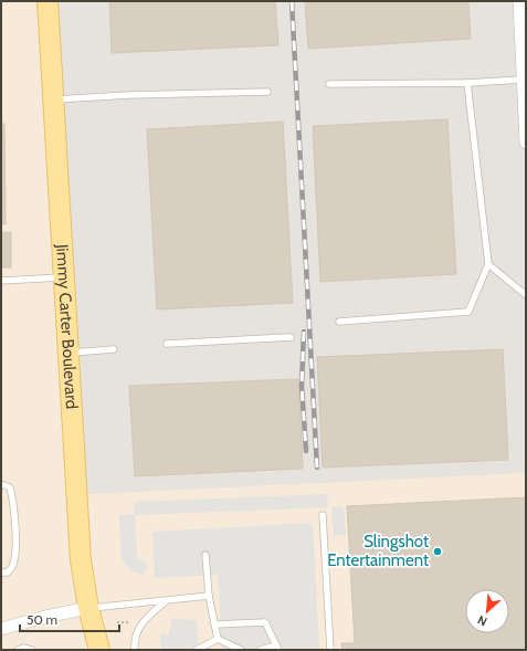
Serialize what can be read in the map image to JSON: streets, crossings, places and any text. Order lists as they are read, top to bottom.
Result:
{
  "streets": {
    "main road": ["Jimmy Carter Boulevard"]
  },
  "places": ["Slingshot Entertainment"],
  "scale_bar": "50 m",
  "north": "bottom left"
}
